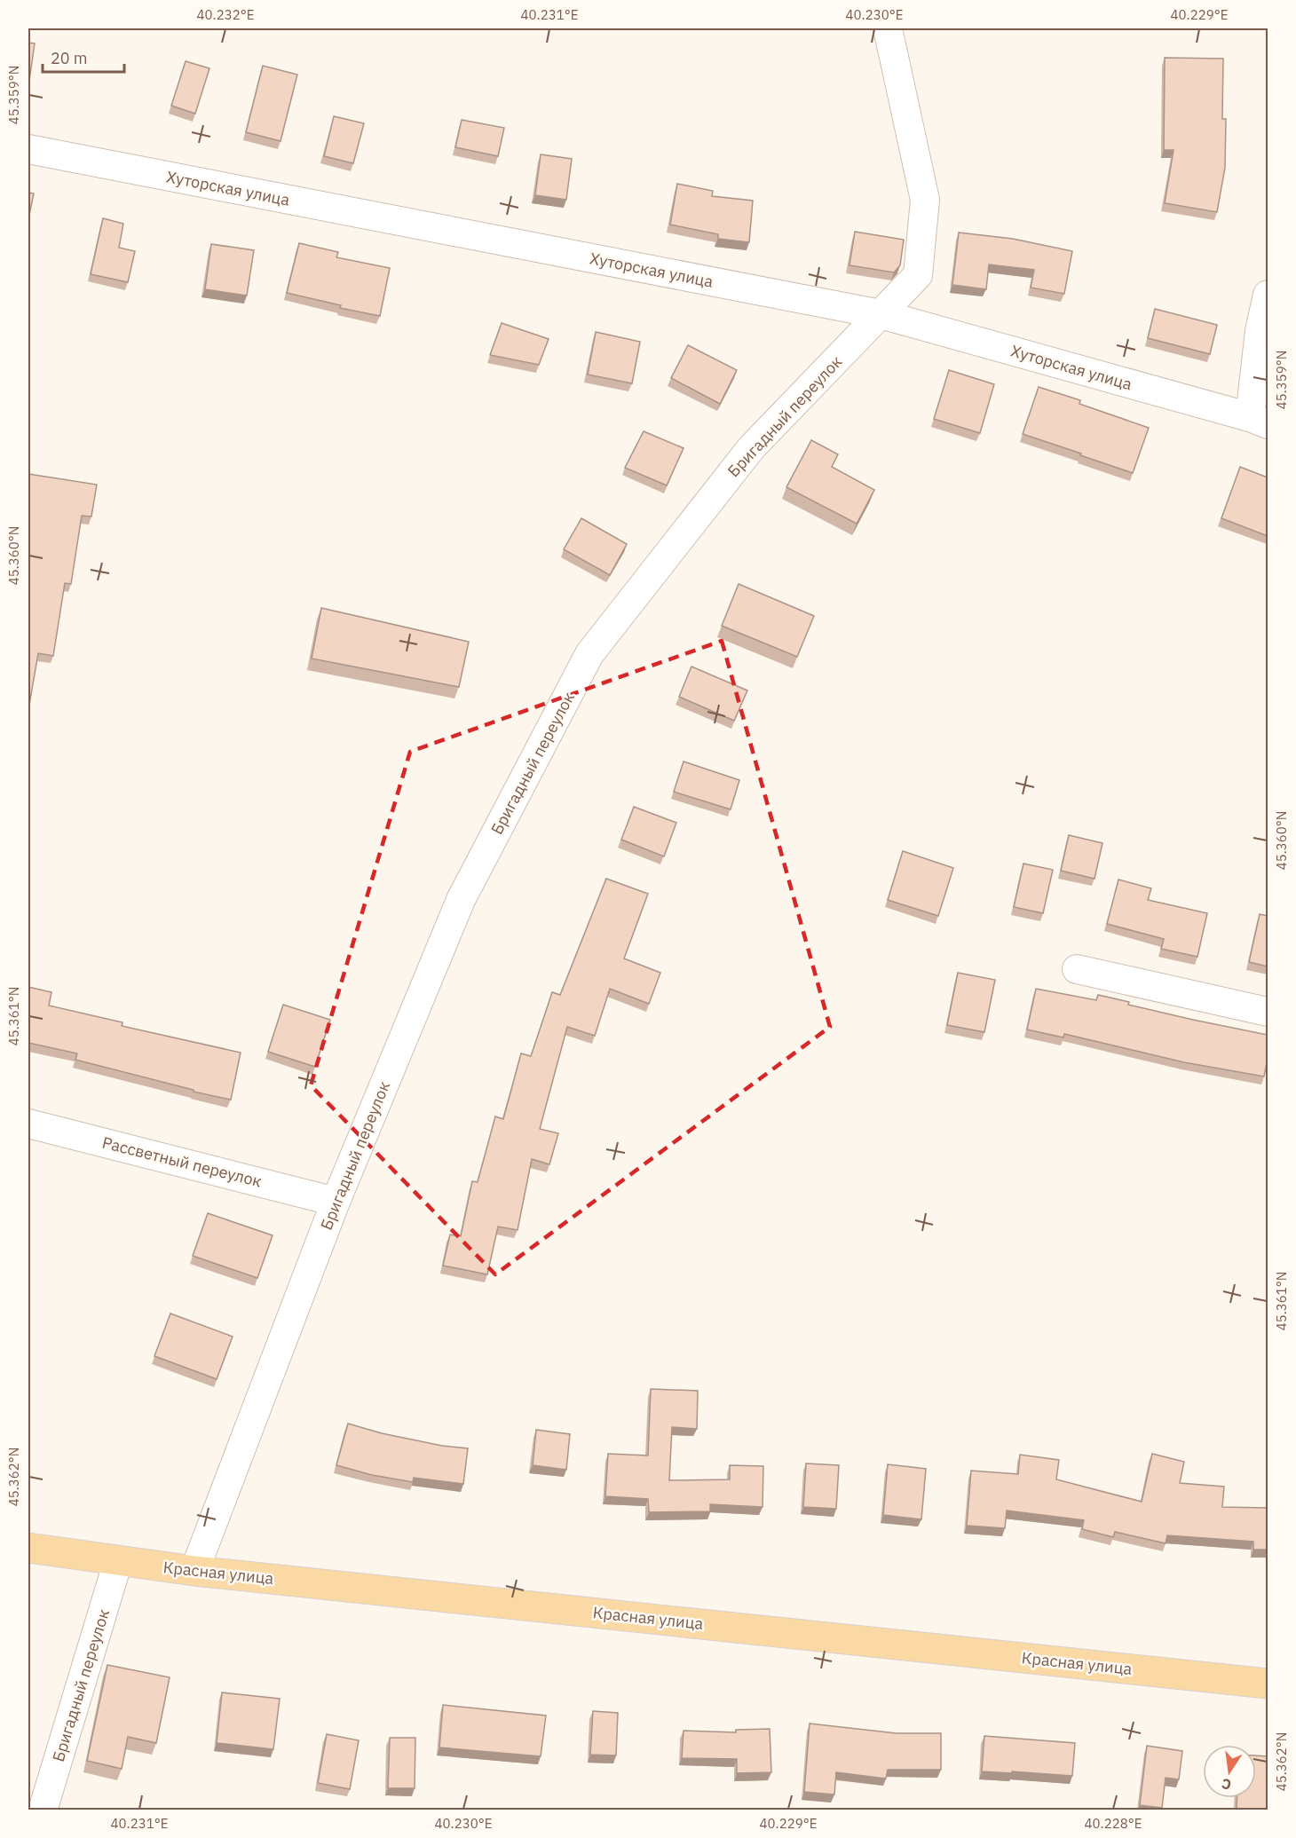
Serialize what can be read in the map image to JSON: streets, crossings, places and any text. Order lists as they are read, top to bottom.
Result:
{
  "streets": {
    "main road": ["Красная улица"],
    "street": ["Хуторская улица", "Бригадный переулок", "Рассветный переулок"]
  },
  "crossings": [
    ["Хуторская улица", "Бригадный переулок"],
    ["Бригадный переулок", "Рассветный переулок"],
    ["Бригадный переулок", "Красная улица"]
  ],
  "scale_bar": "20 m",
  "north": "bottom",
  "coordinates": [
    "40.232°E",
    "40.231°E",
    "40.230°E",
    "40.229°E",
    "45.359°N",
    "45.360°N",
    "45.361°N",
    "45.362°N",
    "40.228°E"
  ]
}
